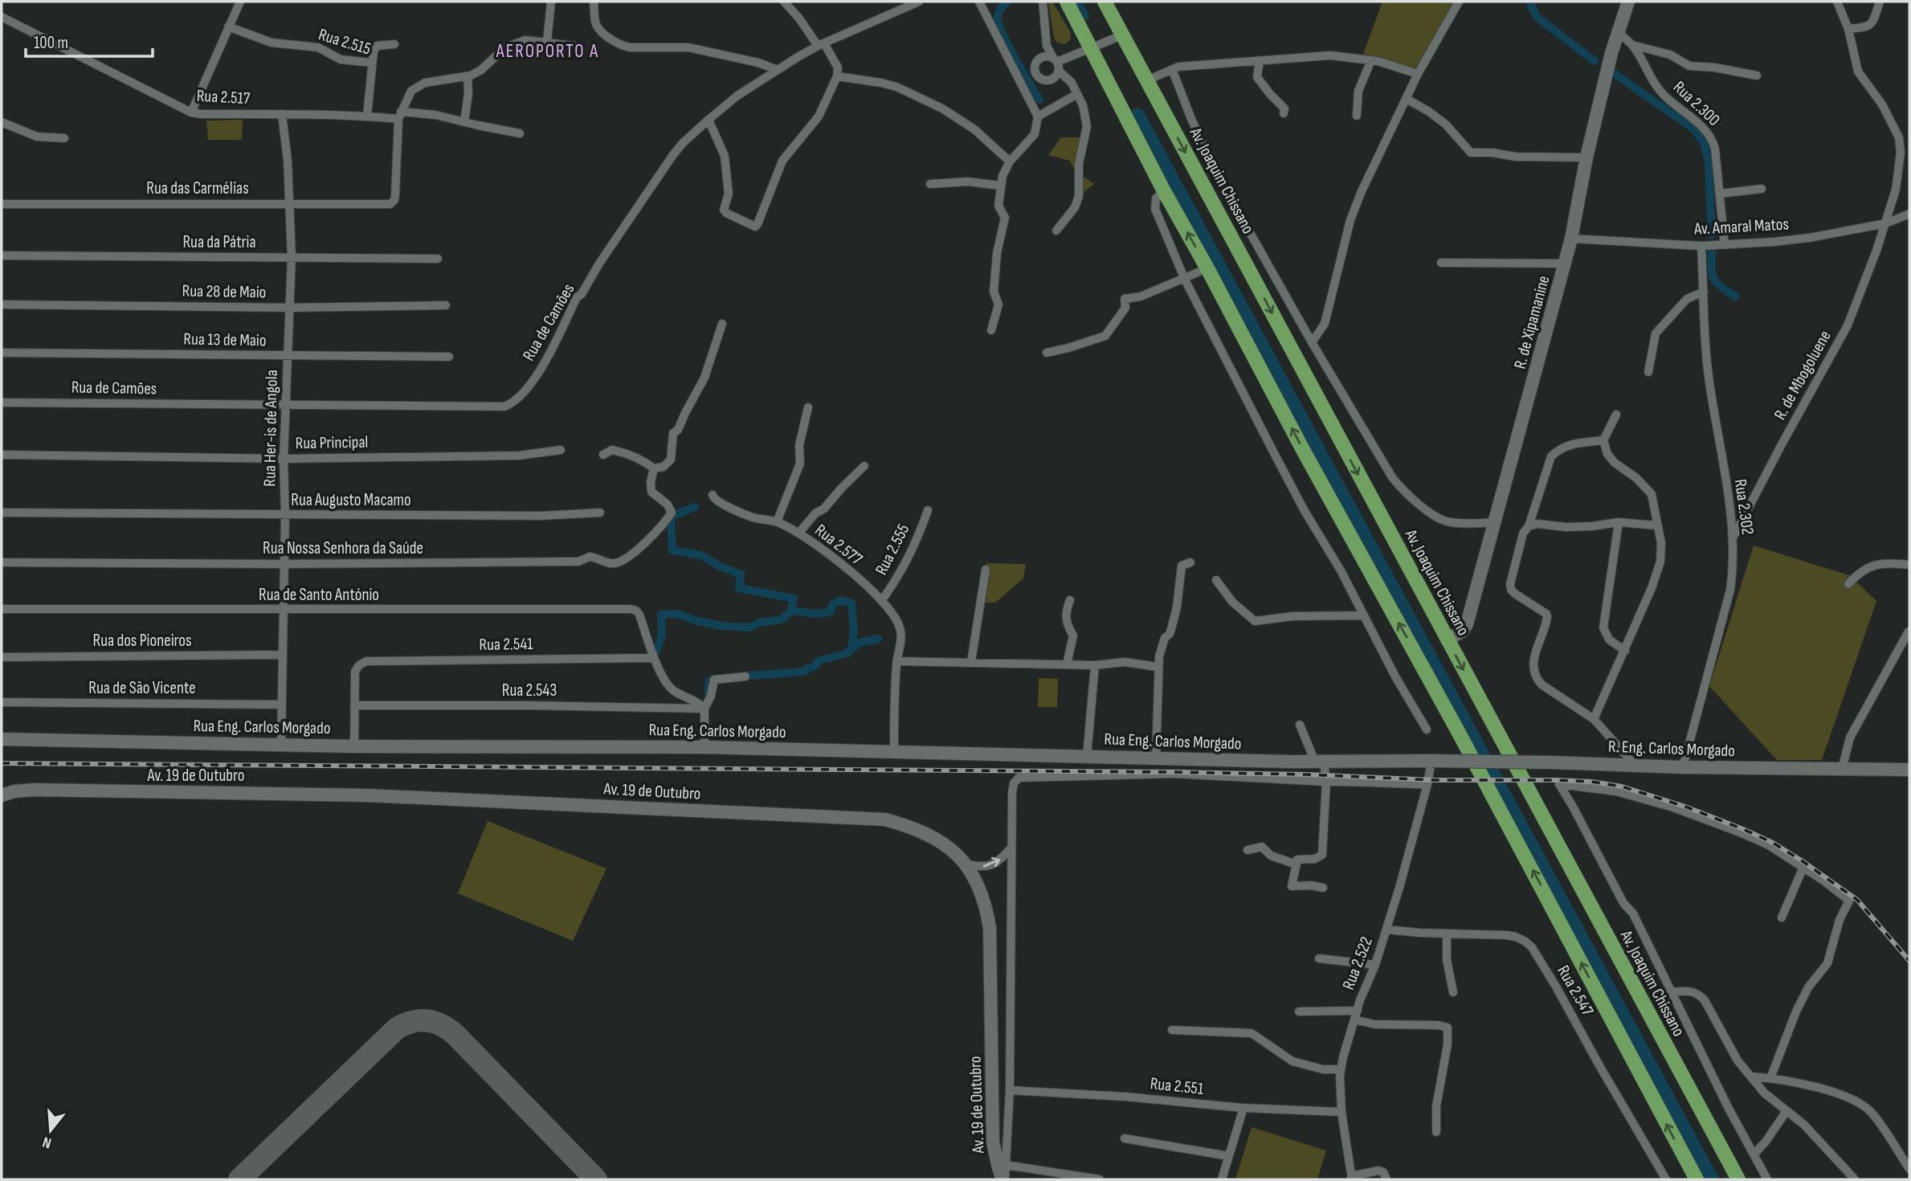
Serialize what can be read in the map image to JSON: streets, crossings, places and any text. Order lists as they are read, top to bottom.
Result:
{
  "streets": {
    "main road": ["Av. Joaquim Chissano"],
    "street": [
      "Rua 2.515",
      "Rua 2.517",
      "Rua 2.300",
      "Rua das Carmélias",
      "Av. Amaral Matos",
      "Rua da Pátria",
      "Rua 28 de Maio",
      "Rua de Camões",
      "R. de Xipamanine",
      "Rua 13 de Maio",
      "R. de Mbogoluene",
      "Rua Her-is de Angola",
      "Rua Principal",
      "Rua Augusto Macamo",
      "Rua 2.302",
      "Rua 2.577",
      "Rua Nossa Senhora da Saúde",
      "Rua 2.555",
      "Rua de Santo António",
      "Rua dos Pioneiros",
      "Rua 2.541",
      "Rua de São Vicente",
      "Rua 2.543",
      "Rua Eng. Carlos Morgado",
      "R. Eng. Carlos Morgado",
      "Av. 19 de Outubro",
      "Rua 2.522",
      "Rua 2.547",
      "Rua 2.551"
    ]
  },
  "crossings": [
    ["Rua 2.515", "Rua 2.517"],
    ["Rua 2.517", "Rua das Carmélias"],
    ["Rua 2.517", "Rua Her-is de Angola"],
    ["Rua 2.300", "Av. Amaral Matos"],
    ["Rua 2.300", "R. de Xipamanine"],
    ["Av. Joaquim Chissano", "R. de Xipamanine"],
    ["Rua das Carmélias", "Rua Her-is de Angola"],
    ["Av. Amaral Matos", "R. de Xipamanine"],
    ["Av. Amaral Matos", "R. de Mbogoluene"],
    ["Av. Amaral Matos", "Rua 2.302"],
    ["Rua da Pátria", "Rua Her-is de Angola"],
    ["Rua 28 de Maio", "Rua Her-is de Angola"],
    ["Rua de Camões", "Rua Her-is de Angola"],
    ["Rua 13 de Maio", "Rua Her-is de Angola"],
    ["R. de Mbogoluene", "Rua 2.302"],
    ["Rua Her-is de Angola", "Rua Principal"],
    ["Rua Her-is de Angola", "Rua Augusto Macamo"],
    ["Rua Her-is de Angola", "Rua Nossa Senhora da Saúde"],
    ["Rua Her-is de Angola", "Rua de Santo António"],
    ["Rua Her-is de Angola", "Rua dos Pioneiros"],
    ["Rua Her-is de Angola", "Rua de São Vicente"],
    ["Rua Her-is de Angola", "Rua Eng. Carlos Morgado"],
    ["Rua 2.302", "R. Eng. Carlos Morgado"],
    ["Rua 2.577", "Rua 2.555"],
    ["Rua 2.577", "Rua Eng. Carlos Morgado"],
    ["Rua de Santo António", "Rua 2.541"],
    ["Rua 2.541", "Rua 2.543"],
    ["Rua Eng. Carlos Morgado", "R. Eng. Carlos Morgado"],
    ["Rua Eng. Carlos Morgado", "Rua 2.522"],
    ["R. Eng. Carlos Morgado", "Rua 2.522"],
    ["Rua 2.522", "Rua 2.547"],
    ["Rua 2.522", "Rua 2.551"]
  ],
  "districts": ["AEROPORTO A"],
  "scale_bar": "100 m",
  "north": "bottom"
}
